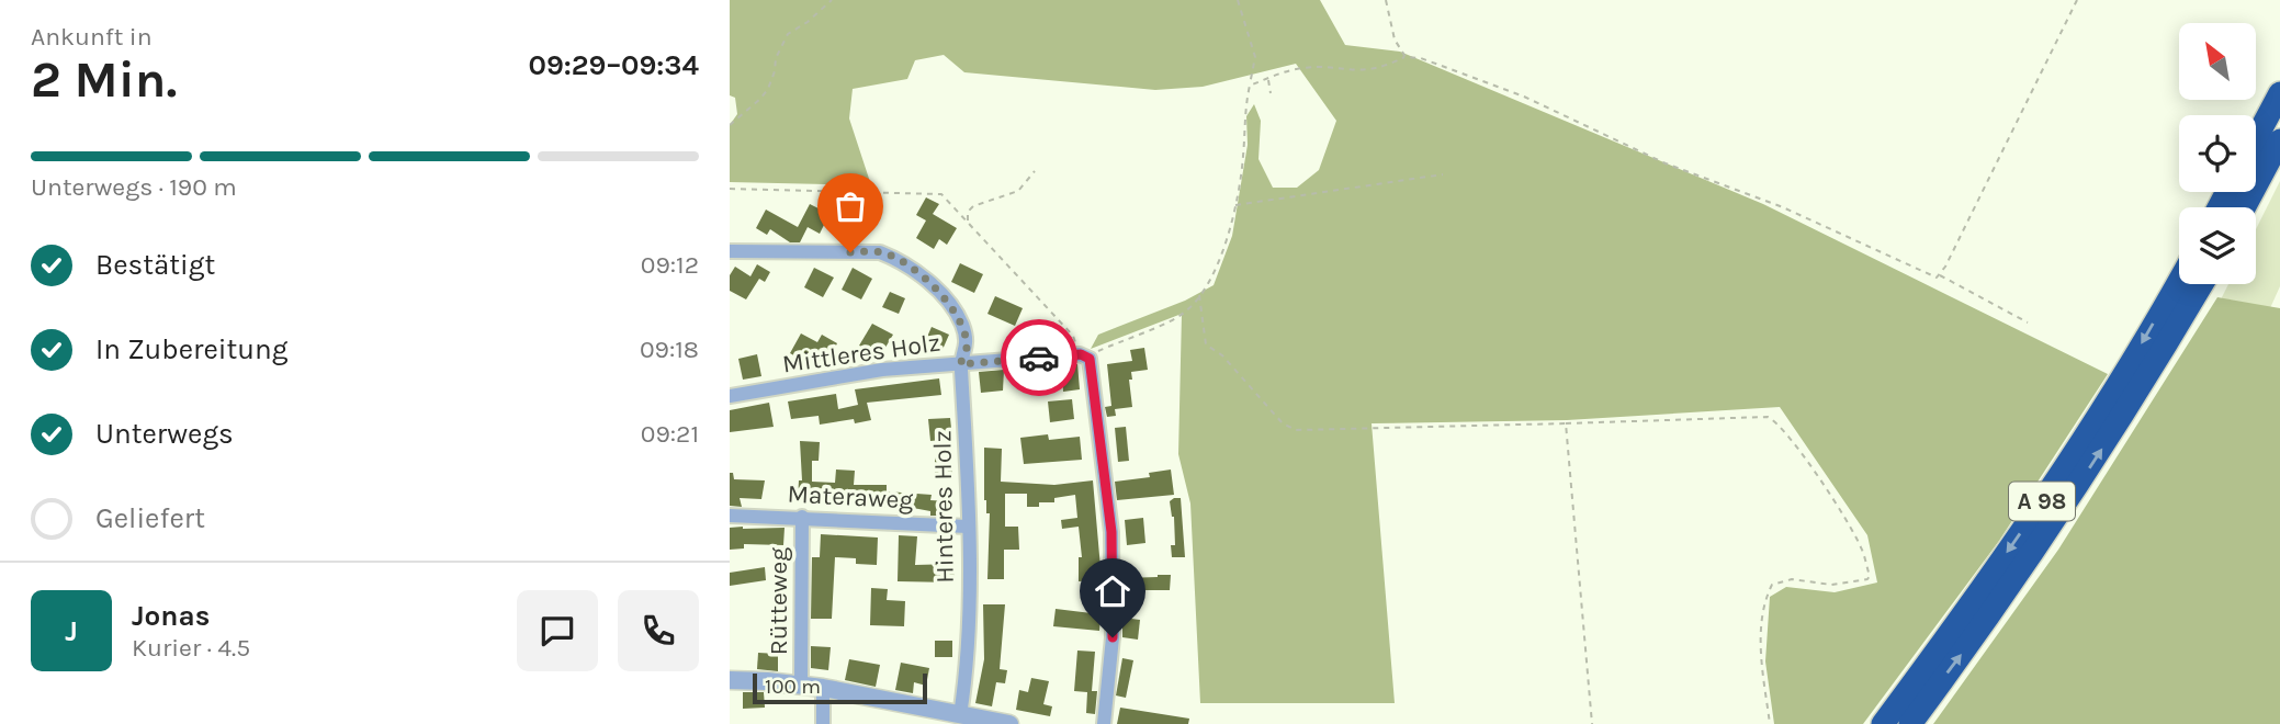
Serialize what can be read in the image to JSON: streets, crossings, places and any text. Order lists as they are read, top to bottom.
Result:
{
  "streets": {
    "highway": ["A 98"],
    "street": [
      "Mittleres Holz",
      "Materaweg",
      "Hinteres Holz",
      "Rütteweg"
    ]
  },
  "crossings": [
    ["Mittleres Holz", "Hinteres Holz"],
    ["Materaweg", "Hinteres Holz"],
    ["Materaweg", "Rütteweg"]
  ],
  "scale_bar": "100 m",
  "north": "top left",
  "page": {
    "heading": ["2 Min.", "Ankunft in", "09:29–09:34"],
    "panel": ["Jonas", "Kurier · 4.5"],
    "bar": "Unterwegs · 190 m",
    "list": [
      ["Bestätigt", "09:12"],
      ["In Zubereitung", "09:18"],
      ["Unterwegs", "09:21"],
      "Geliefert"
    ],
    "round": "J",
    "scale": "100 m"
  }
}
